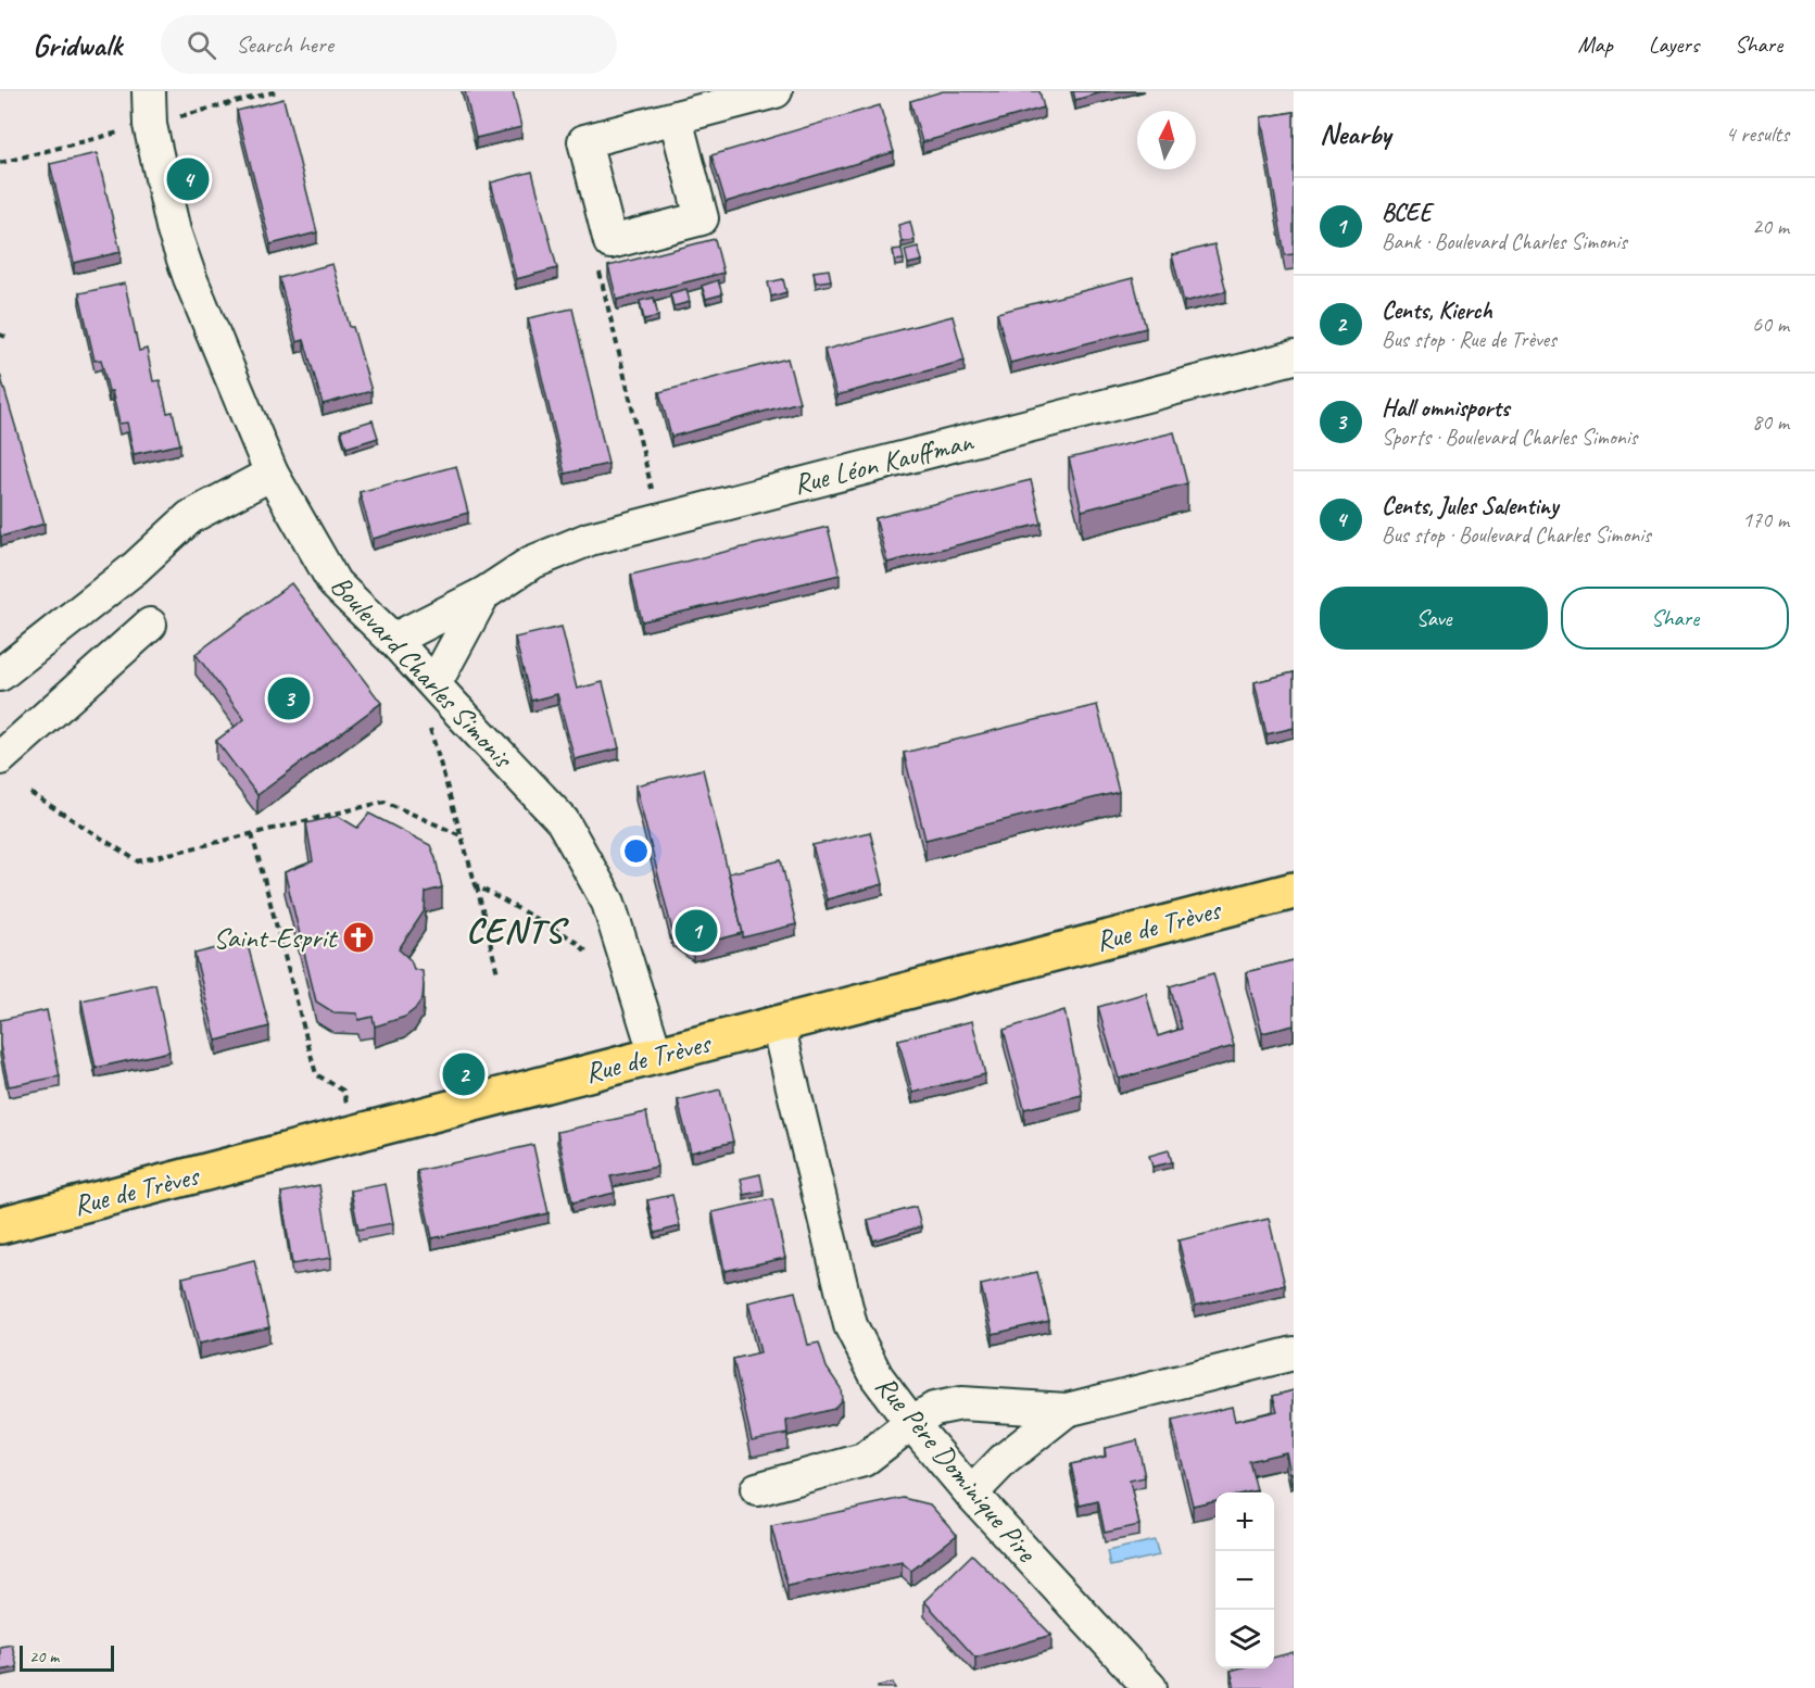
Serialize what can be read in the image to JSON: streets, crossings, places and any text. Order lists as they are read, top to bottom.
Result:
{
  "streets": {
    "main road": ["Rue de Trèves"],
    "street": ["Rue Léon Kauffman", "Boulevard Charles Simonis", "Rue Père Dominique Pire"]
  },
  "crossings": [
    ["Rue Léon Kauffman", "Boulevard Charles Simonis"],
    ["Boulevard Charles Simonis", "Rue de Trèves"],
    ["Rue de Trèves", "Rue Père Dominique Pire"]
  ],
  "districts": ["CENTS"],
  "places": {
    "church": ["Saint-Esprit"]
  },
  "scale_bar": "20 m",
  "north": "top",
  "page": {
    "header": "Gridwalk",
    "search": "Search here",
    "nav": ["Map", "Layers", "Share"],
    "heading": ["Nearby", "4 results"],
    "pins": [
      "4",
      "3",
      "1",
      "2"
    ],
    "list": [
      {
        "mark": "1",
        "name": "BCEE",
        "note": "Bank · Boulevard Charles Simonis",
        "value": "20 m"
      },
      {
        "mark": "2",
        "name": "Cents, Kierch",
        "note": "Bus stop · Rue de Trèves",
        "value": "60 m"
      },
      {
        "mark": "3",
        "name": "Hall omnisports",
        "note": "Sports · Boulevard Charles Simonis",
        "value": "80 m"
      },
      {
        "mark": "4",
        "name": "Cents, Jules Salentiny",
        "note": "Bus stop · Boulevard Charles Simonis",
        "value": "170 m"
      }
    ],
    "buttons": ["Save", "Share"],
    "map_buttons": ["+", "−"],
    "scale": "20 m"
  }
}
